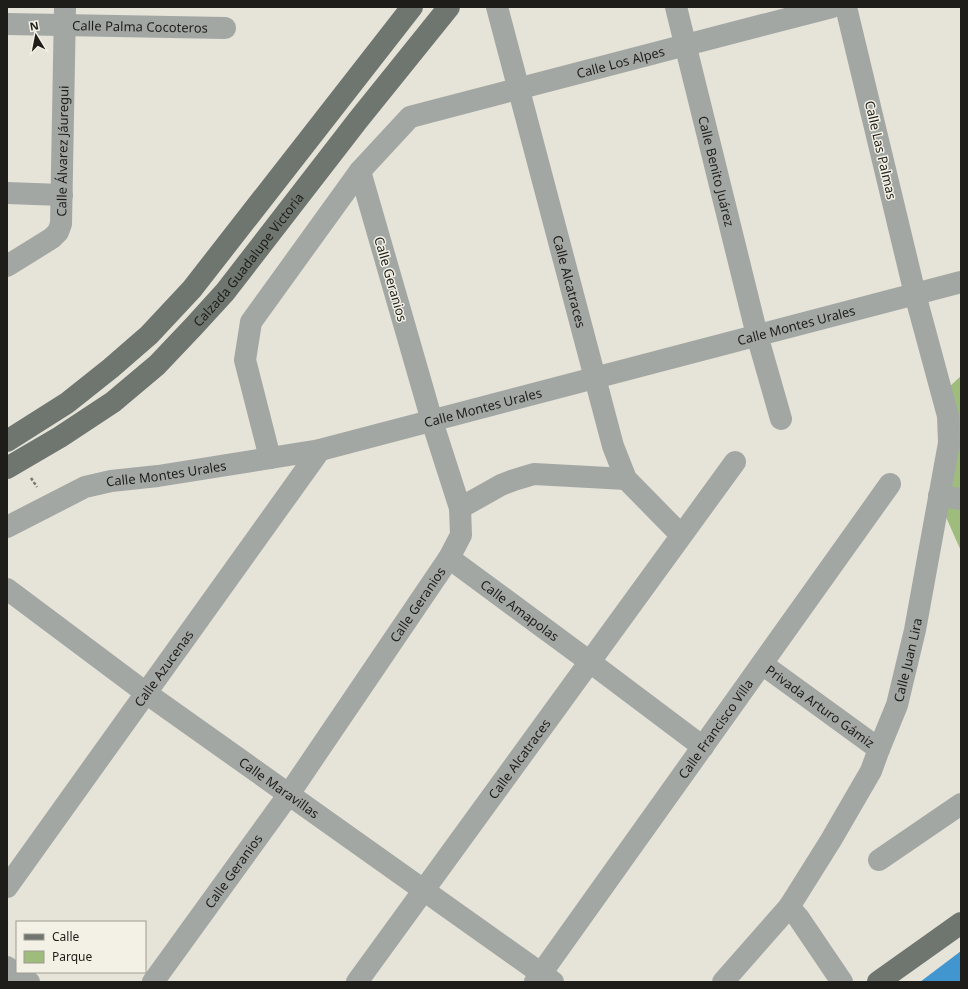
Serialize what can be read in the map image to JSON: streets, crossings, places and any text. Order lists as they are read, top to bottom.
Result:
{
  "streets": {
    "main road": ["Calzada Guadalupe Victoria"],
    "street": [
      "Calle Palma Cocoteros",
      "Calle Los Alpes",
      "Calle Las Palmas",
      "Calle Álvarez Jáuregui",
      "Calle Benito Juárez",
      "Calle Geranios",
      "Calle Alcatraces",
      "Calle Montes Urales",
      "Calle Amapolas",
      "Calle Juan Lira",
      "Calle Azucenas",
      "Privada Arturo Gámiz",
      "Calle Francisco Villa",
      "Calle Maravillas"
    ]
  },
  "crossings": [
    ["Calle Palma Cocoteros", "Calle Álvarez Jáuregui"],
    ["Calle Los Alpes", "Calle Benito Juárez"],
    ["Calle Los Alpes", "Calle Geranios"],
    ["Calle Los Alpes", "Calle Alcatraces"],
    ["Calle Las Palmas", "Calle Montes Urales"],
    ["Calle Las Palmas", "Calle Juan Lira"],
    ["Calle Benito Juárez", "Calle Montes Urales"],
    ["Calle Geranios", "Calle Montes Urales"],
    ["Calle Geranios", "Calle Amapolas"],
    ["Calle Geranios", "Calle Maravillas"],
    ["Calle Alcatraces", "Calle Montes Urales"],
    ["Calle Alcatraces", "Calle Amapolas"],
    ["Calle Alcatraces", "Calle Maravillas"],
    ["Calle Montes Urales", "Calle Juan Lira"],
    ["Calle Montes Urales", "Calle Azucenas"],
    ["Calle Amapolas", "Calle Francisco Villa"],
    ["Calle Juan Lira", "Privada Arturo Gámiz"],
    ["Calle Azucenas", "Calle Maravillas"],
    ["Privada Arturo Gámiz", "Calle Francisco Villa"],
    ["Calle Francisco Villa", "Calle Maravillas"]
  ],
  "legend": ["Calle", "Parque"],
  "north": "top"
}
